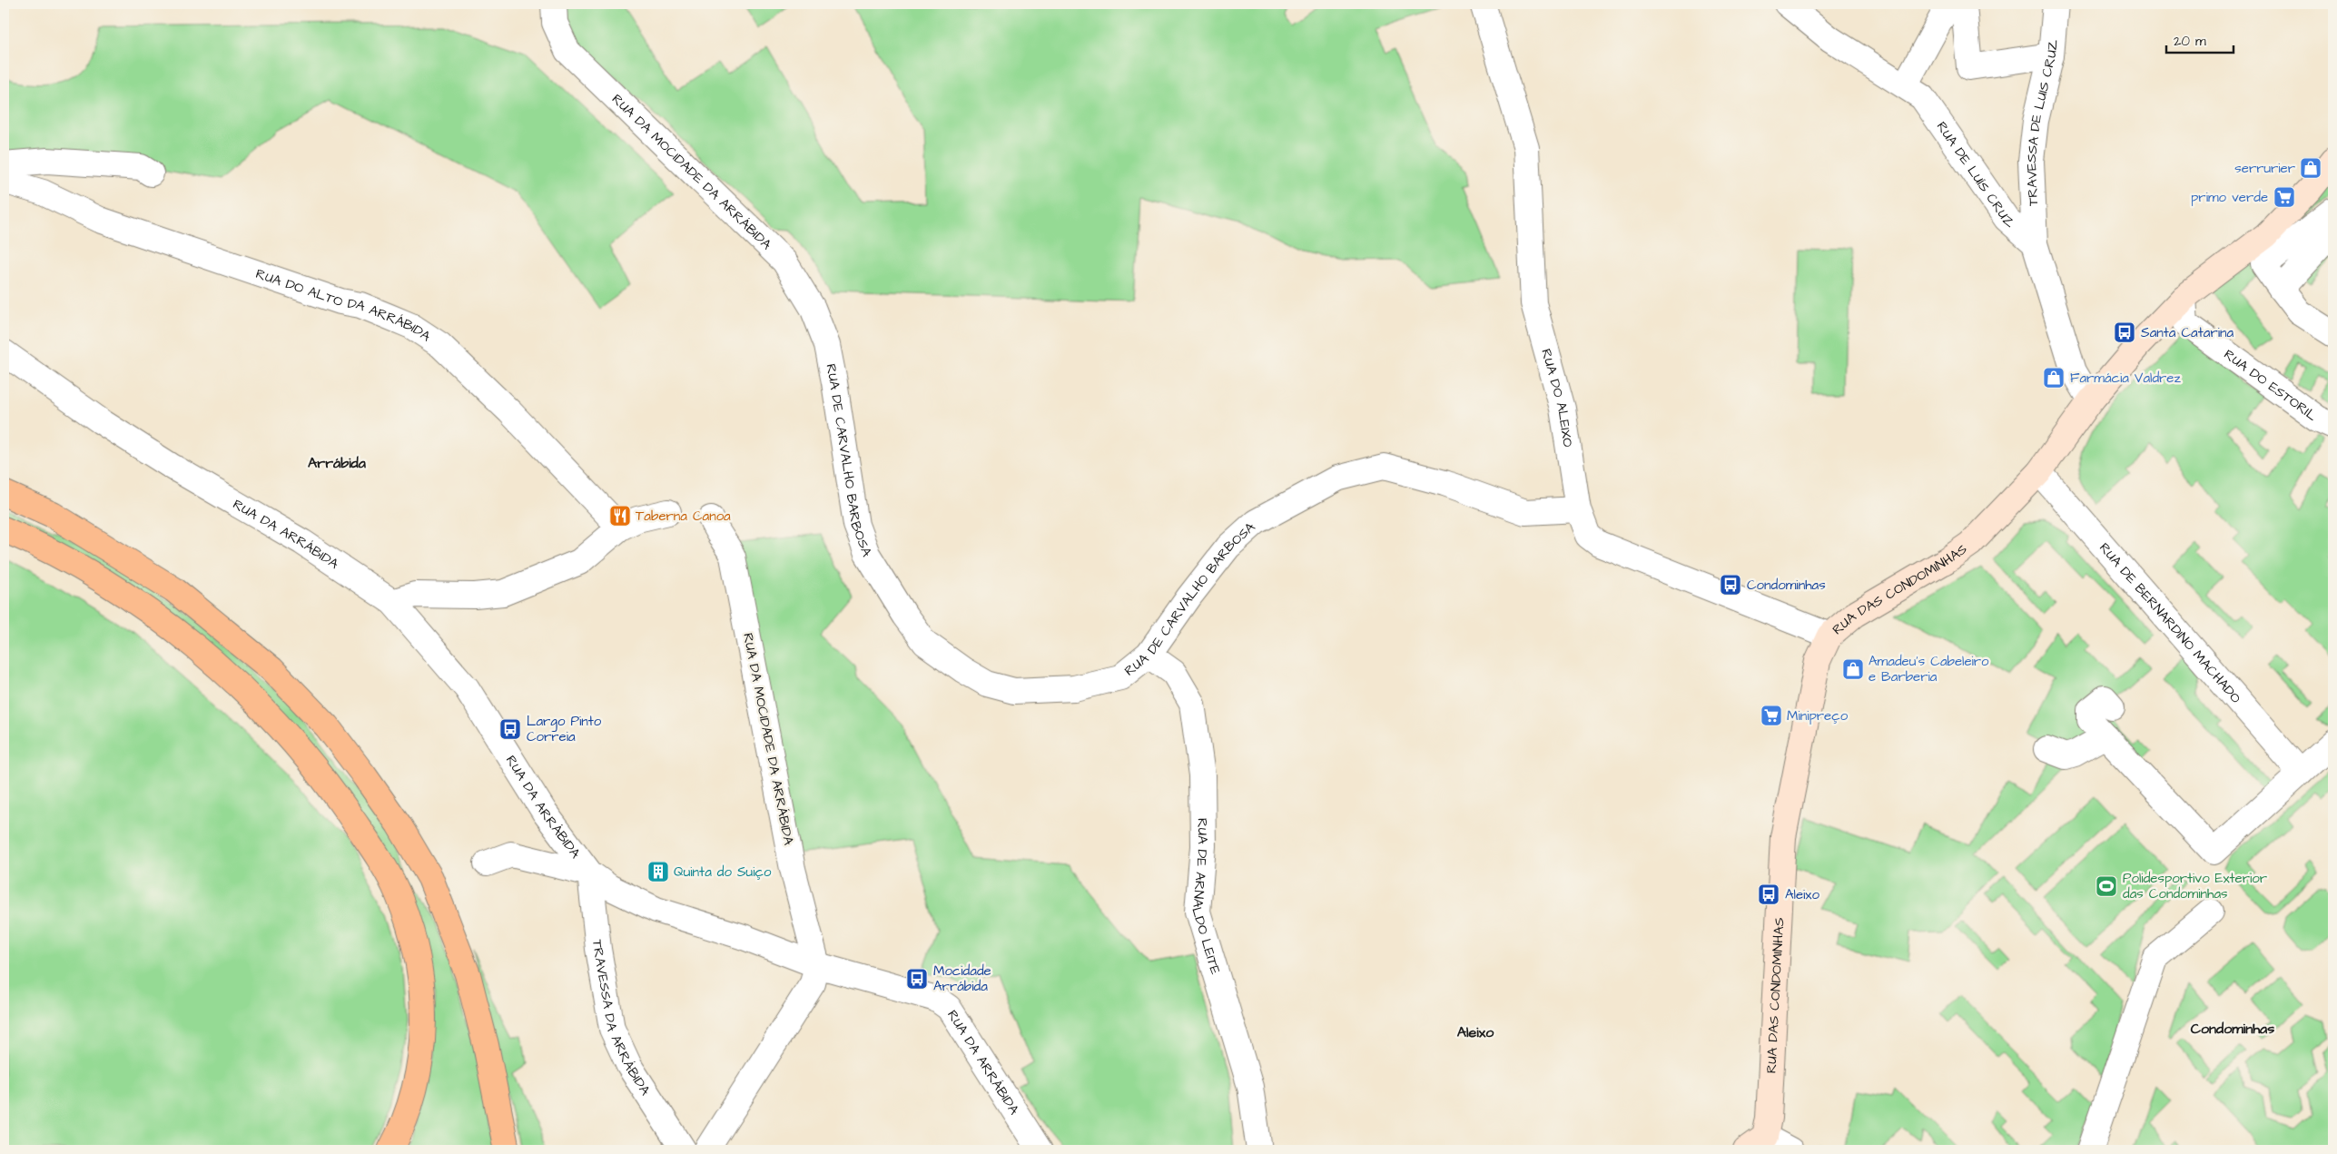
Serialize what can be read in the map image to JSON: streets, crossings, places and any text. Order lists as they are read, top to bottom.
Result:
{
  "streets": {
    "street": [
      "TRAVESSA DE LUIS CRUZ",
      "RUA DA MOCIDADE DA ARRÁBIDA",
      "RUA DE LUÍS CRUZ",
      "RUA DO ALTO DA ARRÁBIDA",
      "RUA DO ESTORIL",
      "RUA DO ALEIXO",
      "RUA DE CARVALHO BARBOSA",
      "RUA DA ARRÁBIDA",
      "RUA DAS CONDOMINHAS",
      "RUA DE BERNARDINO MACHADO",
      "RUA DE ARNALDO LEITE",
      "TRAVESSA DA ARRÁBIDA"
    ]
  },
  "crossings": [
    ["TRAVESSA DE LUIS CRUZ", "RUA DE LUÍS CRUZ"],
    ["RUA DA MOCIDADE DA ARRÁBIDA", "RUA DE CARVALHO BARBOSA"],
    ["RUA DA MOCIDADE DA ARRÁBIDA", "RUA DA ARRÁBIDA"],
    ["RUA DO ESTORIL", "RUA DAS CONDOMINHAS"],
    ["RUA DO ALEIXO", "RUA DE CARVALHO BARBOSA"],
    ["RUA DO ALEIXO", "RUA DAS CONDOMINHAS"],
    ["RUA DE CARVALHO BARBOSA", "RUA DE ARNALDO LEITE"],
    ["RUA DA ARRÁBIDA", "TRAVESSA DA ARRÁBIDA"],
    ["RUA DAS CONDOMINHAS", "RUA DE BERNARDINO MACHADO"]
  ],
  "districts": ["Arrábida", "Condominhas", "Aleixo"],
  "places": {
    "shop": ["serrurier", "Farmácia Valdrez", "Amadeu's Cabeleiro e Barberia"],
    "supermarket": ["primo verde", "Minipreço"],
    "bus stop": [
      "Santa Catarina",
      "Condominhas",
      "Largo Pinto Correia",
      "Aleixo",
      "Mocidade Arrábida"
    ],
    "restaurant": ["Taberna Canoa"],
    "building": ["Quinta do Suiço"],
    "sports": ["Polidesportivo Exterior das Condominhas"]
  },
  "scale_bar": "20 m"
}
